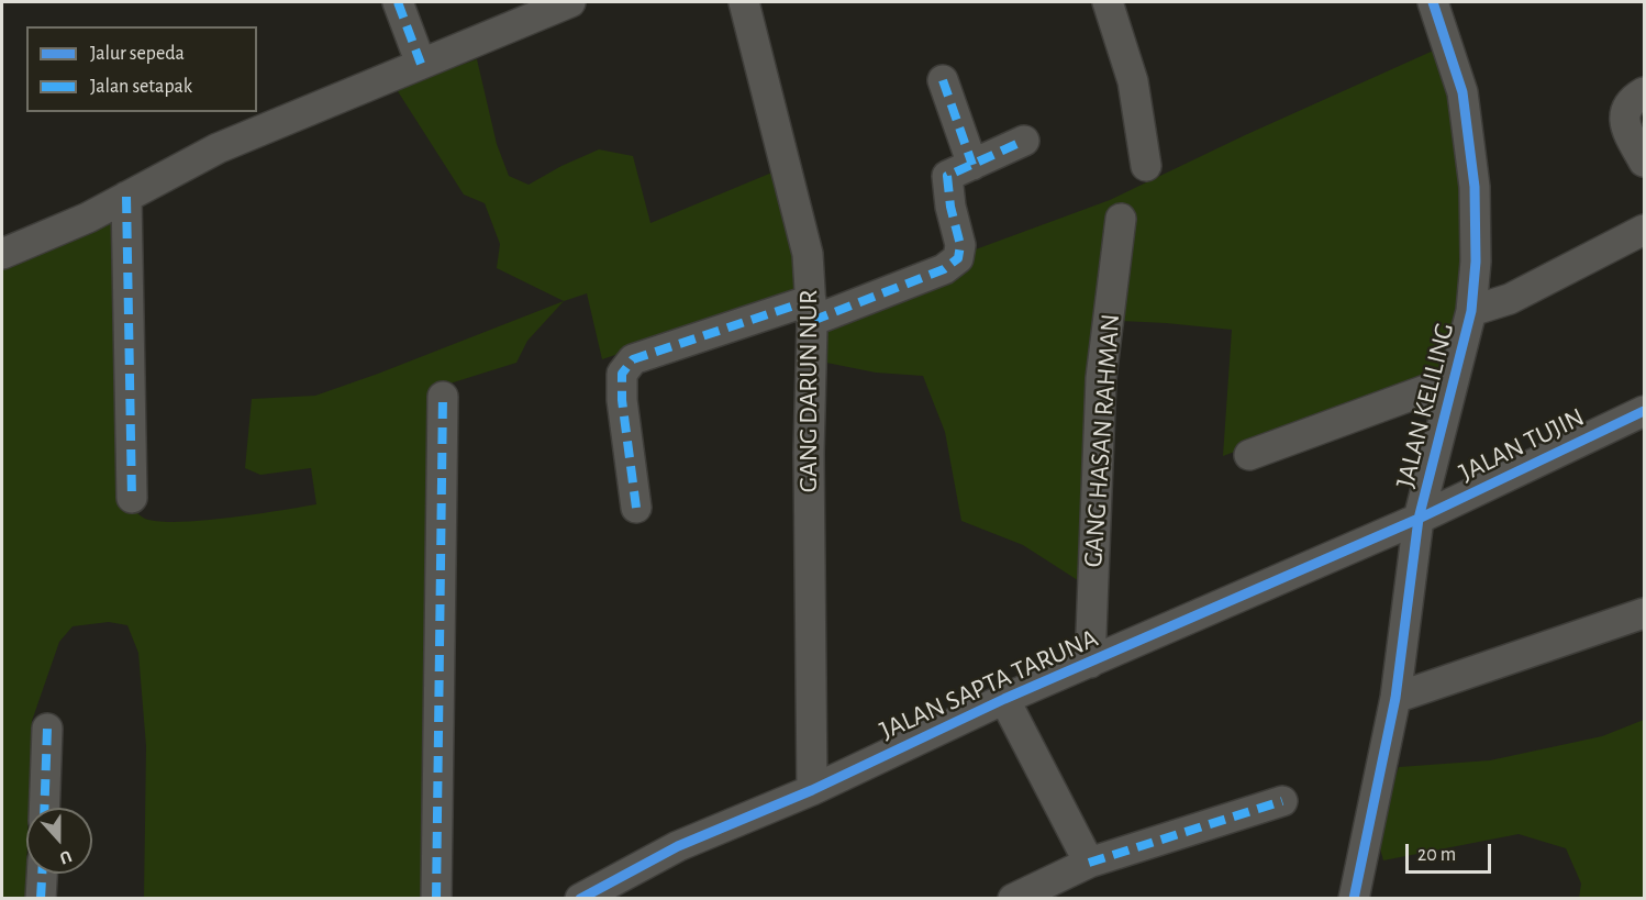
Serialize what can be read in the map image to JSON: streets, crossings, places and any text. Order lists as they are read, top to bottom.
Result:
{
  "streets": {
    "street": [
      "GANG DARUN NUR",
      "JALAN KELILING",
      "GANG HASAN RAHMAN",
      "JALAN TUJIN",
      "JALAN SAPTA TARUNA"
    ]
  },
  "crossings": [
    ["GANG DARUN NUR", "JALAN SAPTA TARUNA"],
    ["JALAN KELILING", "JALAN TUJIN"],
    ["JALAN KELILING", "JALAN SAPTA TARUNA"],
    ["GANG HASAN RAHMAN", "JALAN SAPTA TARUNA"],
    ["JALAN TUJIN", "JALAN SAPTA TARUNA"]
  ],
  "legend": ["Jalur sepeda", "Jalan setapak"],
  "scale_bar": "20 m",
  "north": "bottom"
}
